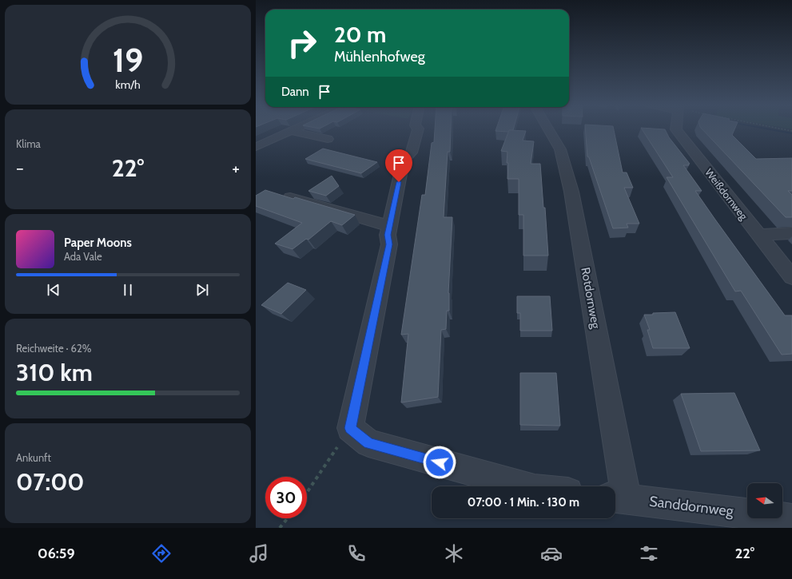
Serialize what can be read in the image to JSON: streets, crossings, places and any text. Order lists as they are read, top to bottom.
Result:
{
  "streets": {
    "street": ["Weißdornweg", "Rotdornweg", "Sanddornweg"]
  },
  "crossings": [
    ["Rotdornweg", "Sanddornweg"]
  ],
  "north": "left",
  "page": {
    "turn": ["20 m", "Mühlenhofweg"],
    "then": "Dann",
    "tile": [
      "Klima",
      ["Reichweite · 62%", "310 km"],
      ["Ankunft", "07:00"]
    ],
    "heat": ["−", "22°", "+"],
    "song": ["Paper Moons", "Ada Vale"],
    "limit": "30",
    "trip": "07:00 · 1 Min. · 130 m",
    "tabs": ["06:59", "22°"],
    "gauge": ["19", "km/h"]
  }
}
